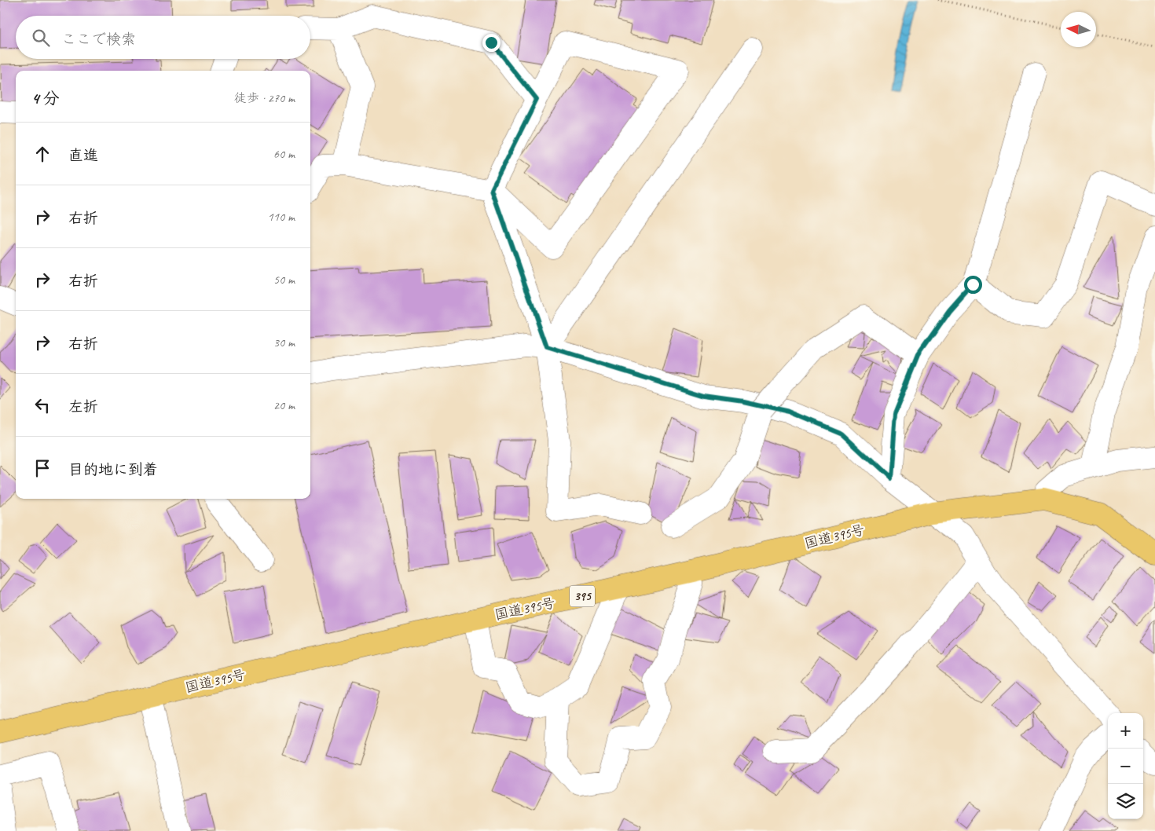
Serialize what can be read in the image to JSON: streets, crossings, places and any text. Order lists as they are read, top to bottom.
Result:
{
  "streets": {
    "highway": ["国道395号", "395"]
  },
  "north": "left",
  "page": {
    "search": "ここで検索",
    "heading": ["4 分", "徒歩 · 270 m"],
    "list": [
      ["直進", "60 m"],
      ["右折", "110 m"],
      ["右折", "50 m"],
      ["右折", "30 m"],
      ["左折", "20 m"],
      "目的地に到着"
    ],
    "map_buttons": ["+", "−"]
  }
}
